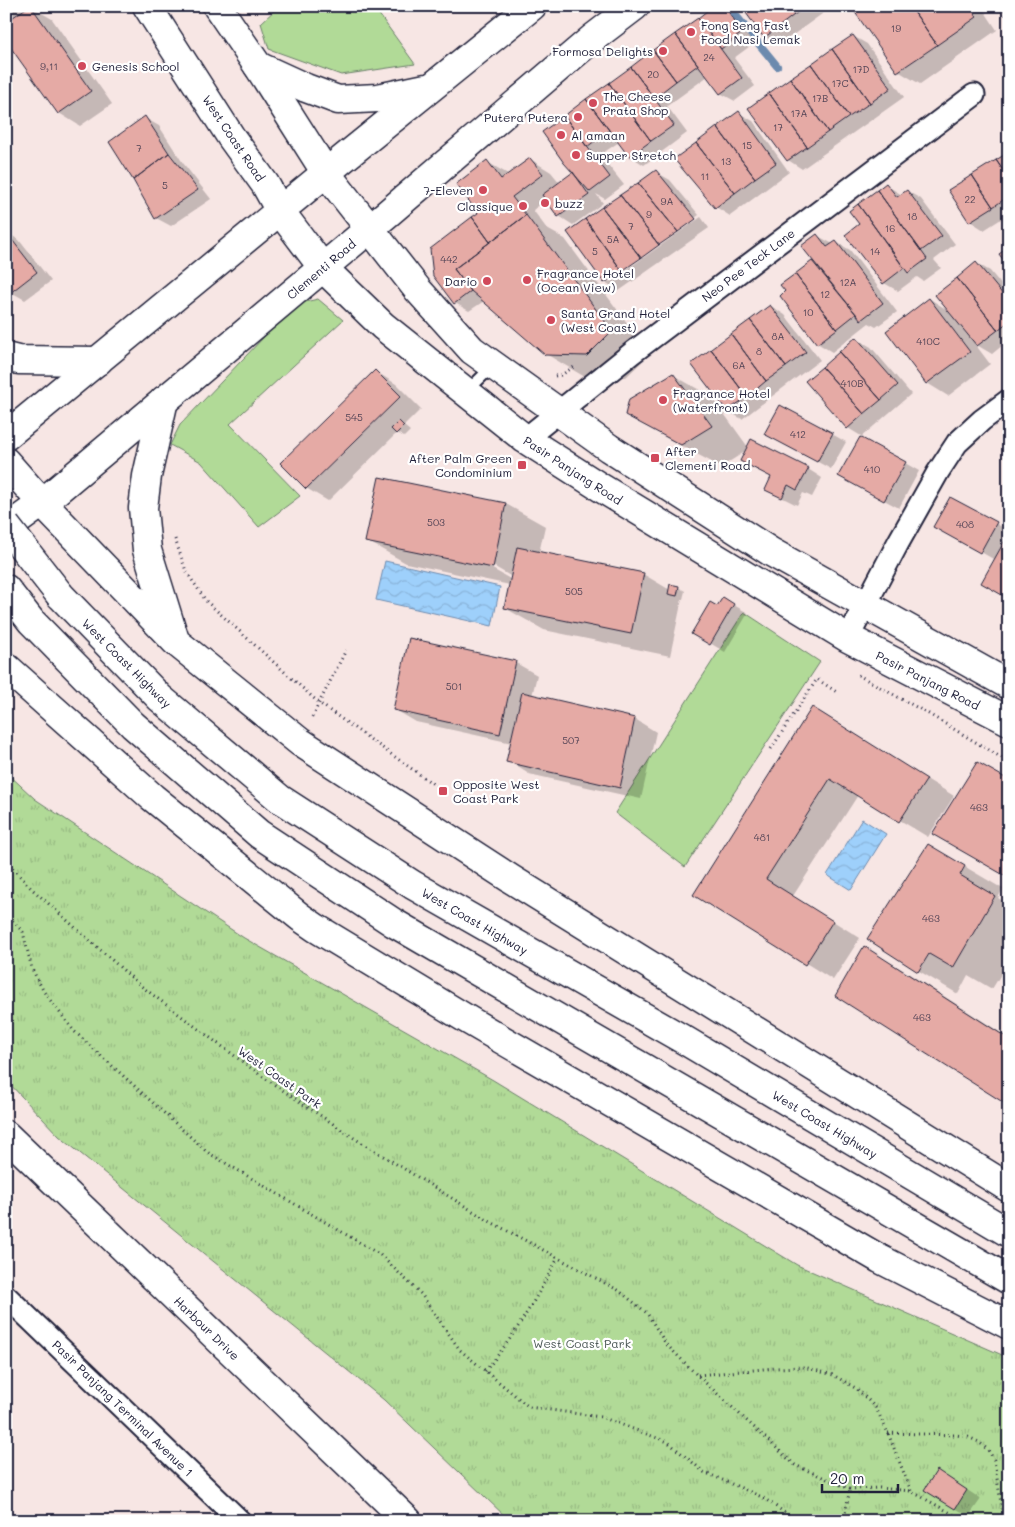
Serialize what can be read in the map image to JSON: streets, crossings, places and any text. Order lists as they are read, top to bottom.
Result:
{
  "streets": {
    "main road": [
      "West Coast Road",
      "Clementi Road",
      "Pasir Panjang Road",
      "West Coast Highway",
      "Harbour Drive"
    ],
    "street": ["Neo Pee Teck Lane", "Pasir Panjang Terminal Avenue 1"],
    "path": ["West Coast Park"]
  },
  "crossings": [
    ["West Coast Road", "Clementi Road"],
    ["West Coast Road", "Pasir Panjang Road"],
    ["Neo Pee Teck Lane", "Pasir Panjang Road"],
    ["Clementi Road", "Pasir Panjang Road"],
    ["Clementi Road", "West Coast Highway"]
  ],
  "parks": ["West Coast Park"],
  "places": {
    "other": [
      "Fong Seng Fast Food Nasi Lemak",
      "Formosa Delights",
      "Genesis School",
      "The Cheese Prata Shop",
      "Putera Putera",
      "Al amaan",
      "Supper Stretch",
      "7-Eleven",
      "buzz",
      "Classique",
      "Fragrance Hotel (Ocean View)",
      "Dario",
      "Santa Grand Hotel (West Coast)",
      "Fragrance Hotel (Waterfront)"
    ],
    "transit": ["After Clementi Road", "After Palm Green Condominium", "Opposite West Coast Park"]
  },
  "house_numbers": [
    "19",
    "24",
    "9,11",
    "17D",
    "20",
    "17C",
    "17B",
    "17A",
    "17",
    "15",
    "7",
    "13",
    "11",
    "5",
    "22",
    "9A",
    "9",
    "18",
    "7",
    "16",
    "5A",
    "5",
    "14",
    "442",
    "12A",
    "12",
    "10",
    "8A",
    "410C",
    "8",
    "6A",
    "410B",
    "545",
    "412",
    "410",
    "503",
    "408",
    "505",
    "501",
    "507",
    "463",
    "481",
    "463",
    "463"
  ],
  "scale_bar": "20 m"
}
